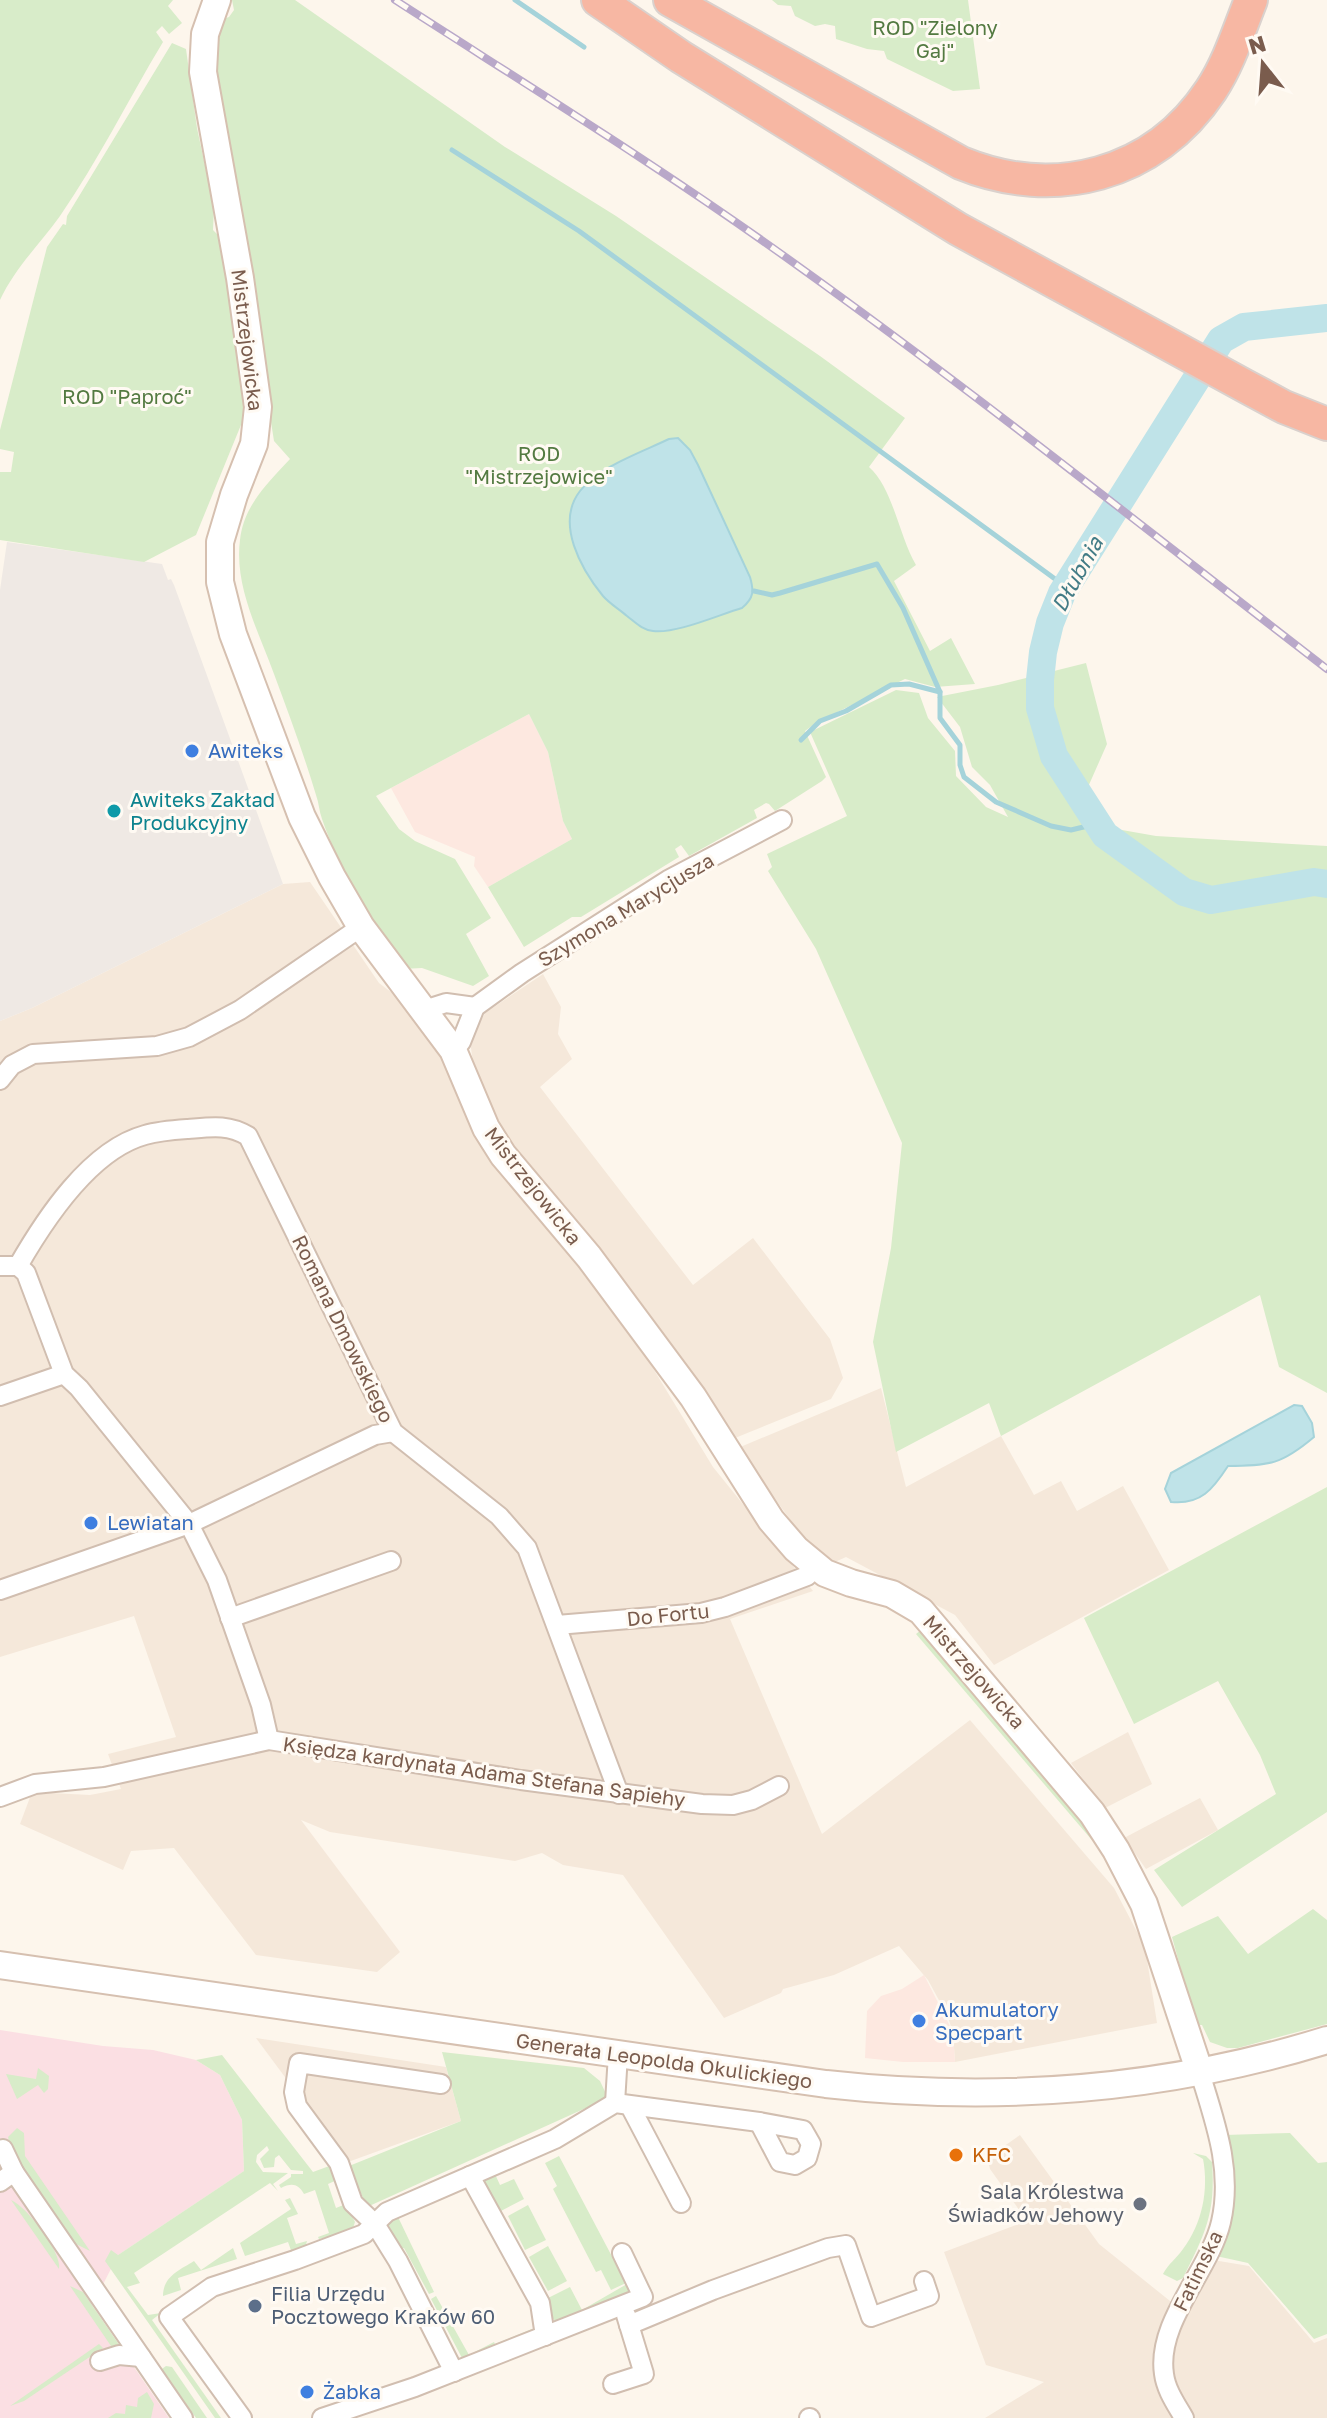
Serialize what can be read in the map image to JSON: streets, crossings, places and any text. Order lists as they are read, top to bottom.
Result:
{
  "streets": {
    "street": [
      "Mistrzejowicka",
      "Szymona Marycjusza",
      "Romana Dmowskiego",
      "Do Fortu",
      "Księdza kardynała Adama Stefana Sapiehy",
      "Generała Leopolda Okulickiego",
      "Fatimska"
    ]
  },
  "crossings": [
    ["Mistrzejowicka", "Do Fortu"],
    ["Mistrzejowicka", "Generała Leopolda Okulickiego"],
    ["Mistrzejowicka", "Fatimska"],
    ["Romana Dmowskiego", "Do Fortu"],
    ["Romana Dmowskiego", "Księdza kardynała Adama Stefana Sapiehy"],
    ["Generała Leopolda Okulickiego", "Fatimska"]
  ],
  "water": ["Dłubnia"],
  "parks": ["ROD \"Zielony Gaj\"", "ROD \"Paproć\"", "ROD \"Mistrzejowice\""],
  "places": [
    "Awiteks",
    "Awiteks Zakład Produkcyjny",
    "Lewiatan",
    "Akumulatory Specpart",
    "KFC",
    "Sala Królestwa Świadków Jehowy",
    "Filia Urzędu Pocztowego Kraków 60",
    "Żabka"
  ],
  "north": "top"
}
